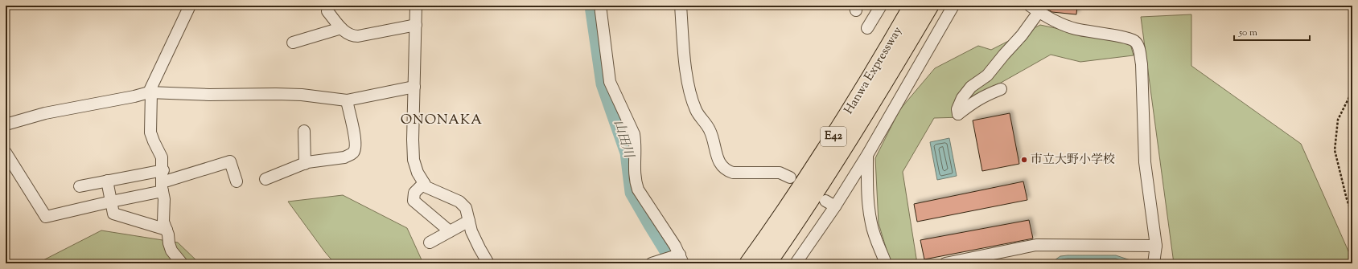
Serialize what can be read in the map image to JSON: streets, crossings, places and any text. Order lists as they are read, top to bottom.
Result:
{
  "streets": {
    "highway": ["Hanwa Expressway", "E42"]
  },
  "districts": ["ONONAKA"],
  "water": ["山田川"],
  "places": ["市立大野小学校"],
  "scale_bar": "50 m"
}
